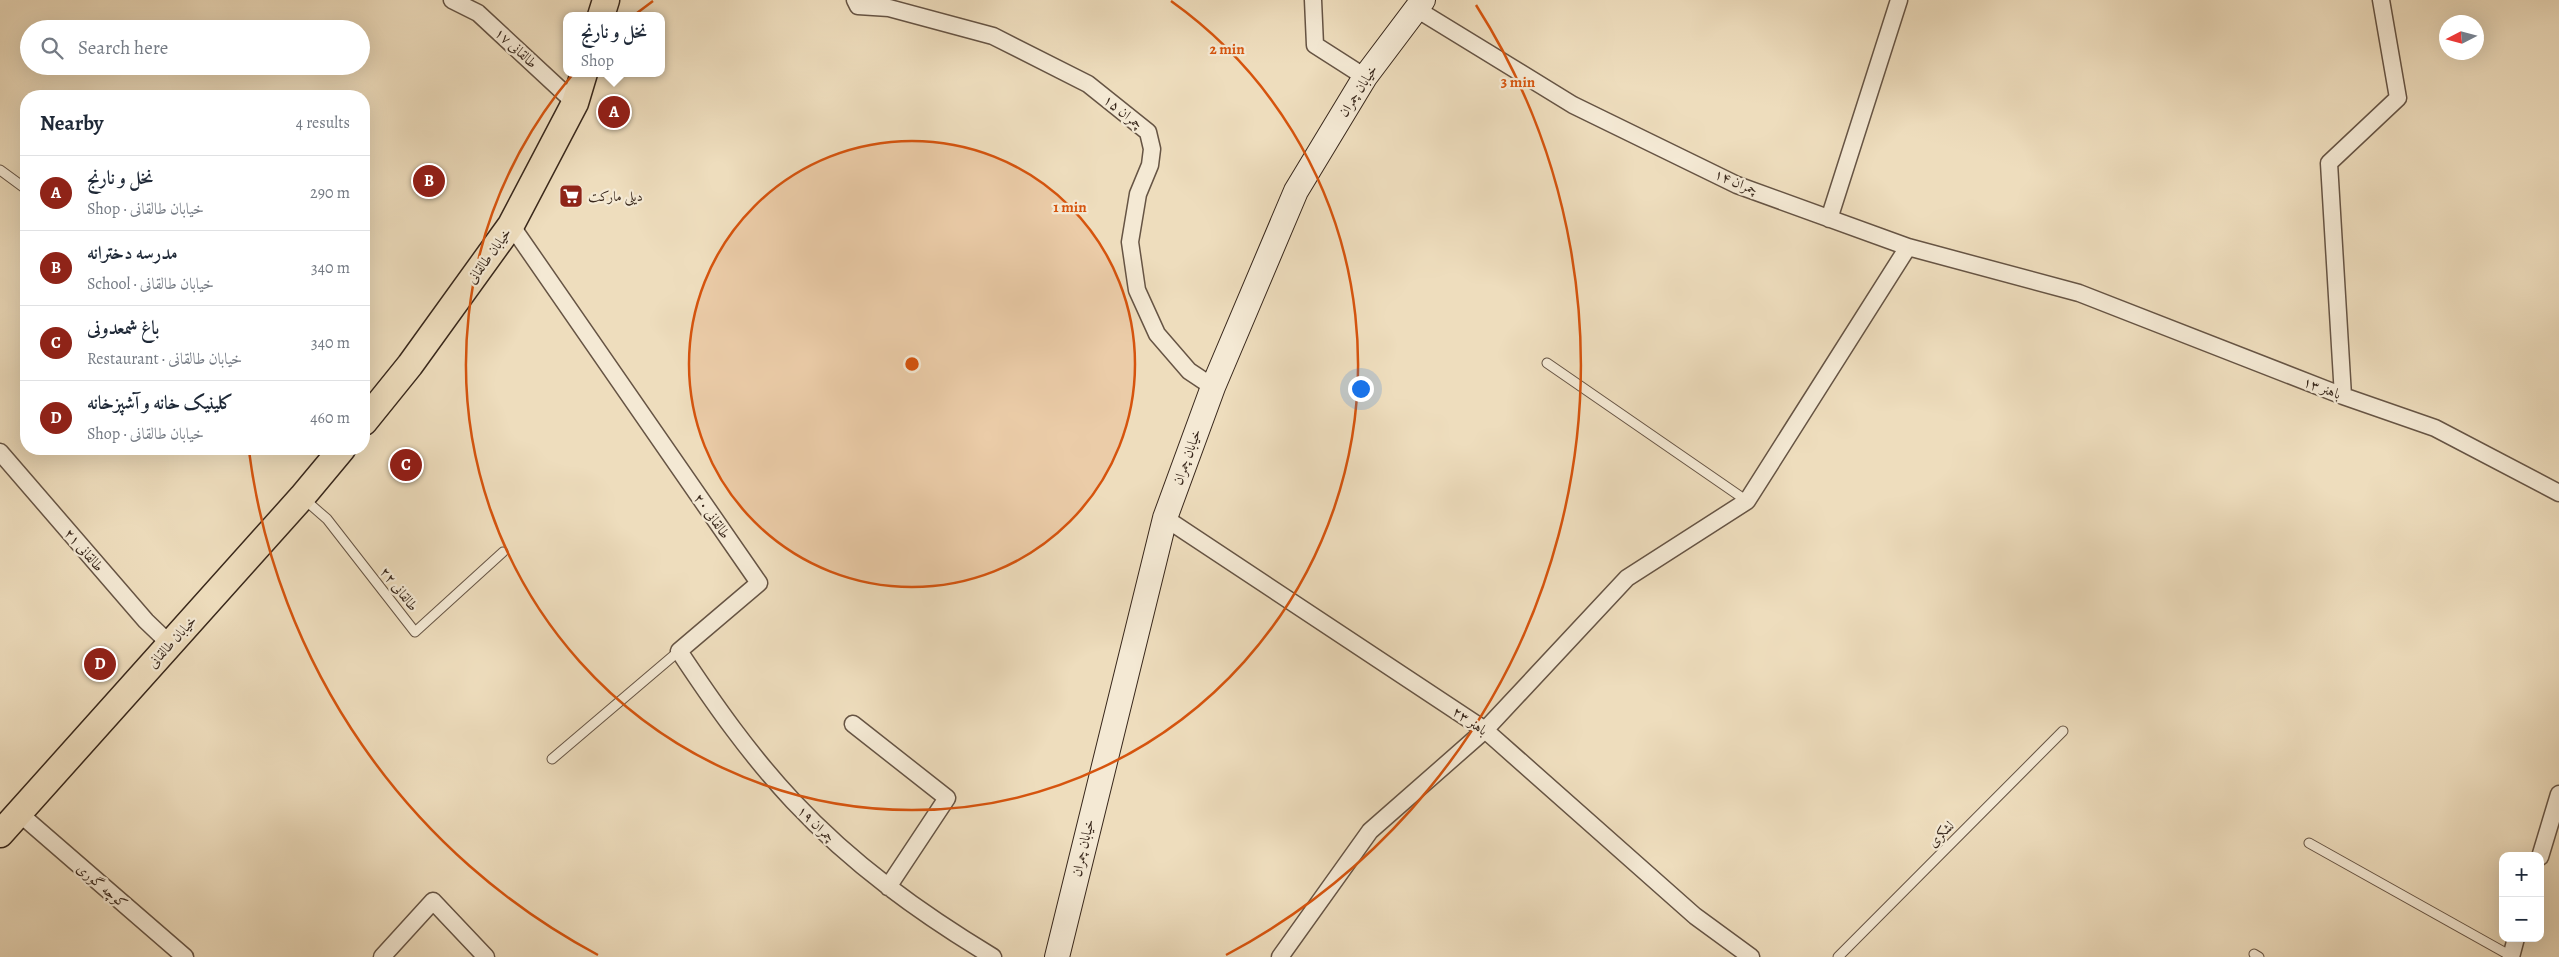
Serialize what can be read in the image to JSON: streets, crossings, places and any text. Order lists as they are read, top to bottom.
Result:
{
  "streets": {
    "main road": ["خیابان چمران", "خیابان طالقانی"],
    "street": [
      "طالقانی ۱۷",
      "چمران ۱۵",
      "چمران ۱۴",
      "باهنر ۱۳",
      "طالقانی ۲۰",
      "طالقانی ۲۱",
      "باهنر ۲۳",
      "چمران ۱۹",
      "کوچه گوری"
    ],
    "lane": ["طالقانی ۲۲", "لشکری"]
  },
  "crossings": [
    ["طالقانی ۱۷", "خیابان طالقانی"],
    ["خیابان چمران", "چمران ۱۵"],
    ["خیابان چمران", "چمران ۱۴"],
    ["خیابان چمران", "باهنر ۲۳"],
    ["چمران ۱۴", "باهنر ۱۳"],
    ["خیابان طالقانی", "طالقانی ۲۰"],
    ["خیابان طالقانی", "طالقانی ۲۱"],
    ["خیابان طالقانی", "طالقانی ۲۲"],
    ["خیابان طالقانی", "کوچه گوری"],
    ["طالقانی ۲۰", "چمران ۱۹"]
  ],
  "places": {
    "supermarket": ["دیلی مارکت"]
  },
  "north": "left",
  "page": {
    "popup": ["نخل و نارنج", "Shop"],
    "search": "Search here",
    "heading": ["Nearby", "4 results"],
    "pins": [
      "A",
      "B",
      "C",
      "D"
    ],
    "list": [
      {
        "mark": "A",
        "name": "نخل و نارنج",
        "note": "Shop · خیابان طالقانی",
        "value": "290 m"
      },
      {
        "mark": "B",
        "name": "مدرسه دخترانه",
        "note": "School · خیابان طالقانی",
        "value": "340 m"
      },
      {
        "mark": "C",
        "name": "باغ شمعدونی",
        "note": "Restaurant · خیابان طالقانی",
        "value": "340 m"
      },
      {
        "mark": "D",
        "name": "کلینیک خانه و آشپزخانه",
        "note": "Shop · خیابان طالقانی",
        "value": "460 m"
      }
    ],
    "map_buttons": ["+", "−"]
  },
  "rings": ["2 min", "3 min", "1 min"]
}
